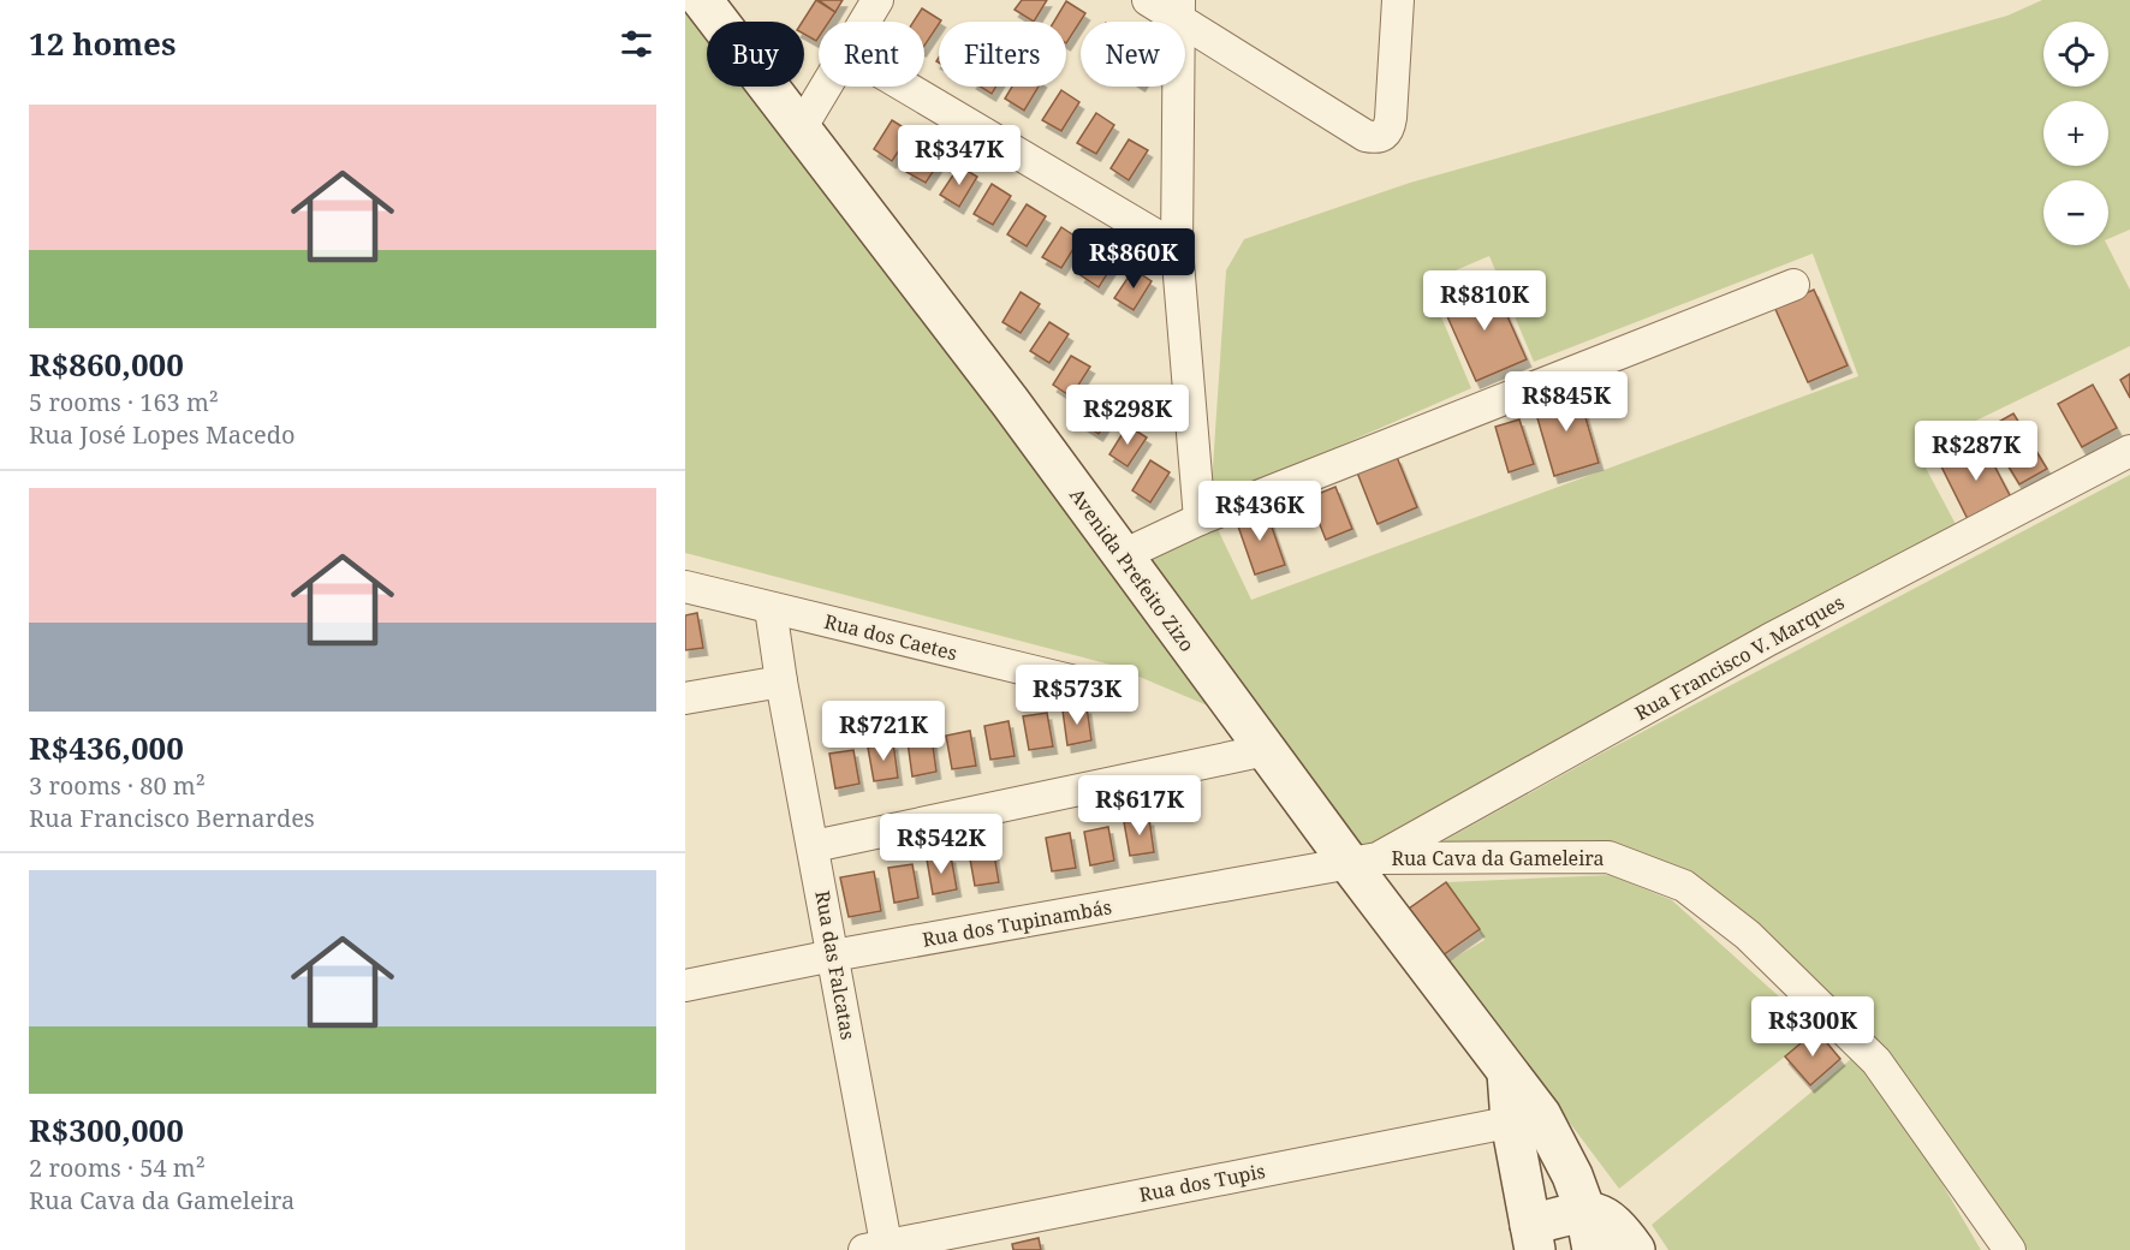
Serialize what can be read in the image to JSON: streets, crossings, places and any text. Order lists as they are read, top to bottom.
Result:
{
  "streets": {
    "main road": ["Avenida Prefeito Zizo"],
    "street": [
      "Rua dos Caetes",
      "Rua Francisco V. Marques",
      "Rua Cava da Gameleira",
      "Rua dos Tupinambás",
      "Rua das Falcatas",
      "Rua dos Tupis"
    ]
  },
  "crossings": [
    ["Avenida Prefeito Zizo", "Rua Francisco V. Marques"],
    ["Avenida Prefeito Zizo", "Rua Cava da Gameleira"],
    ["Avenida Prefeito Zizo", "Rua dos Tupinambás"],
    ["Avenida Prefeito Zizo", "Rua dos Tupis"],
    ["Rua dos Caetes", "Rua das Falcatas"],
    ["Rua Francisco V. Marques", "Rua Cava da Gameleira"],
    ["Rua Francisco V. Marques", "Rua dos Tupinambás"],
    ["Rua Cava da Gameleira", "Rua dos Tupinambás"],
    ["Rua dos Tupinambás", "Rua das Falcatas"],
    ["Rua das Falcatas", "Rua dos Tupis"]
  ],
  "page": {
    "heading": "12 homes",
    "map_buttons": ["+", "−"],
    "chip": [
      "Buy",
      "Rent",
      "Filters",
      "New"
    ],
    "list": [
      {
        "name": "R$860,000",
        "note": "5 rooms · 163 m² · Rua José Lopes Macedo"
      },
      {
        "name": "R$436,000",
        "note": "3 rooms · 80 m² · Rua Francisco Bernardes"
      },
      {
        "name": "R$300,000",
        "note": "2 rooms · 54 m² · Rua Cava da Gameleira"
      }
    ],
    "price": [
      "R$347K",
      "R$860K",
      "R$810K",
      "R$845K",
      "R$298K",
      "R$287K",
      "R$436K",
      "R$573K",
      "R$721K",
      "R$617K",
      "R$542K",
      "R$300K"
    ]
  }
}
